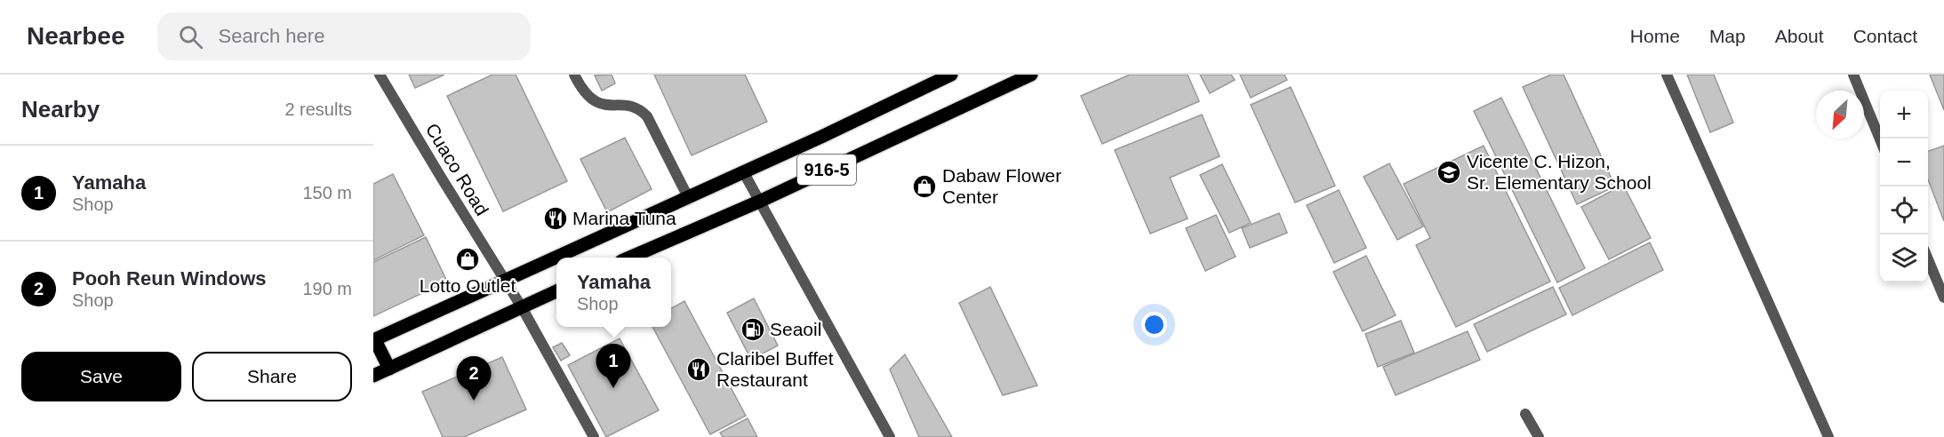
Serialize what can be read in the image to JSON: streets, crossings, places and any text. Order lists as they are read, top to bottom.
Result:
{
  "streets": {
    "main road": ["916-5"],
    "street": ["Cuaco Road"]
  },
  "crossings": [
    ["Cuaco Road", "916-5"]
  ],
  "places": {
    "school or university": ["Vicente C. Hizon, Sr. Elementary School"],
    "shop": ["Dabaw Flower Center", "Lotto Outlet"],
    "restaurant": ["Marina Tuna", "Claribel Buffet Restaurant"],
    "fuel station": ["Seaoil"]
  },
  "north": "bottom left",
  "page": {
    "header": "Nearbee",
    "search": "Search here",
    "nav": [
      "Home",
      "Map",
      "About",
      "Contact"
    ],
    "heading": ["Nearby", "2 results"],
    "map_buttons": ["+", "−"],
    "list": [
      {
        "mark": "1",
        "name": "Yamaha",
        "note": "Shop",
        "value": "150 m"
      },
      {
        "mark": "2",
        "name": "Pooh Reun Windows",
        "note": "Shop",
        "value": "190 m"
      }
    ],
    "popup": ["Yamaha", "Shop"],
    "buttons": ["Save", "Share"],
    "pins": ["1", "2"]
  }
}
